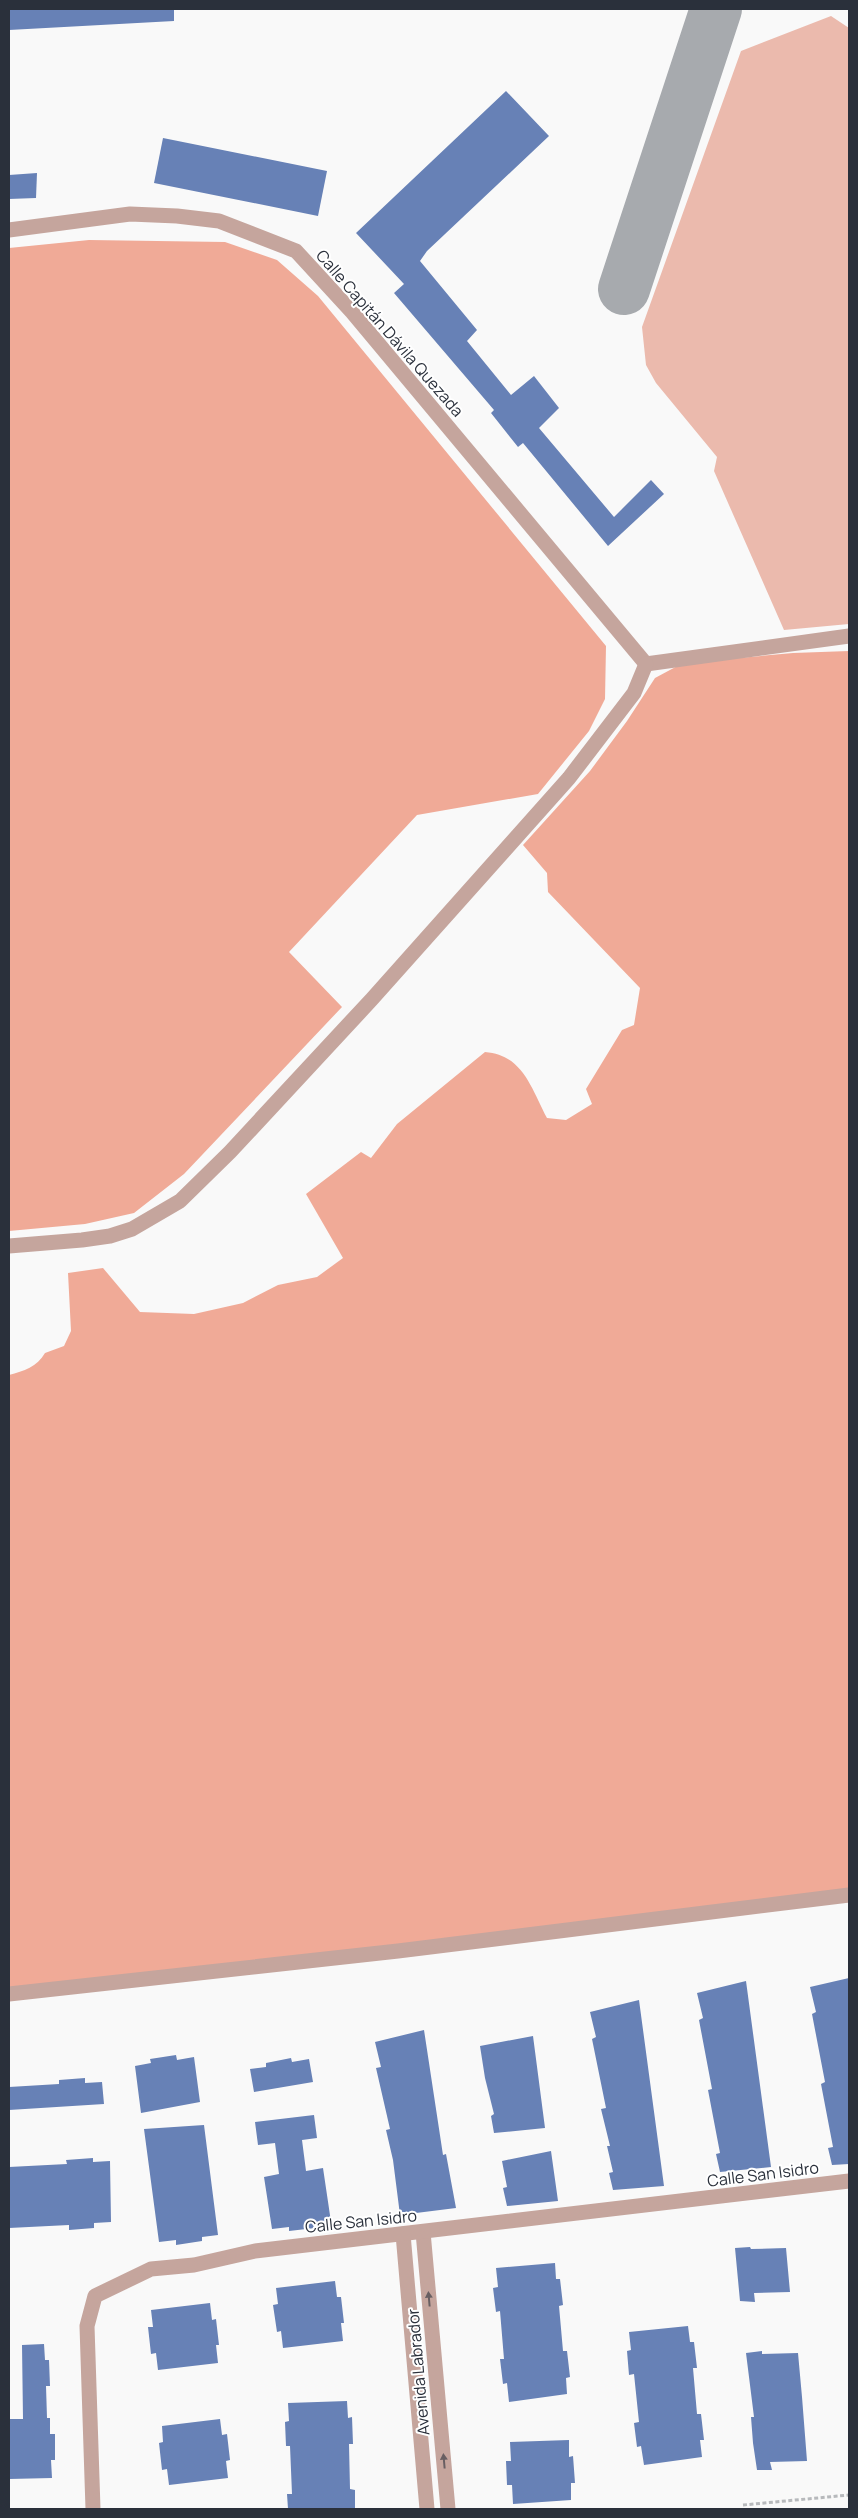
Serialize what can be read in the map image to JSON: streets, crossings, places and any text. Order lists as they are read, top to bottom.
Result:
{
  "streets": {
    "street": ["Calle Capitán Dávila Quezada", "Calle San Isidro", "Avenida Labrador"]
  },
  "crossings": [
    ["Calle San Isidro", "Avenida Labrador"]
  ]
}
